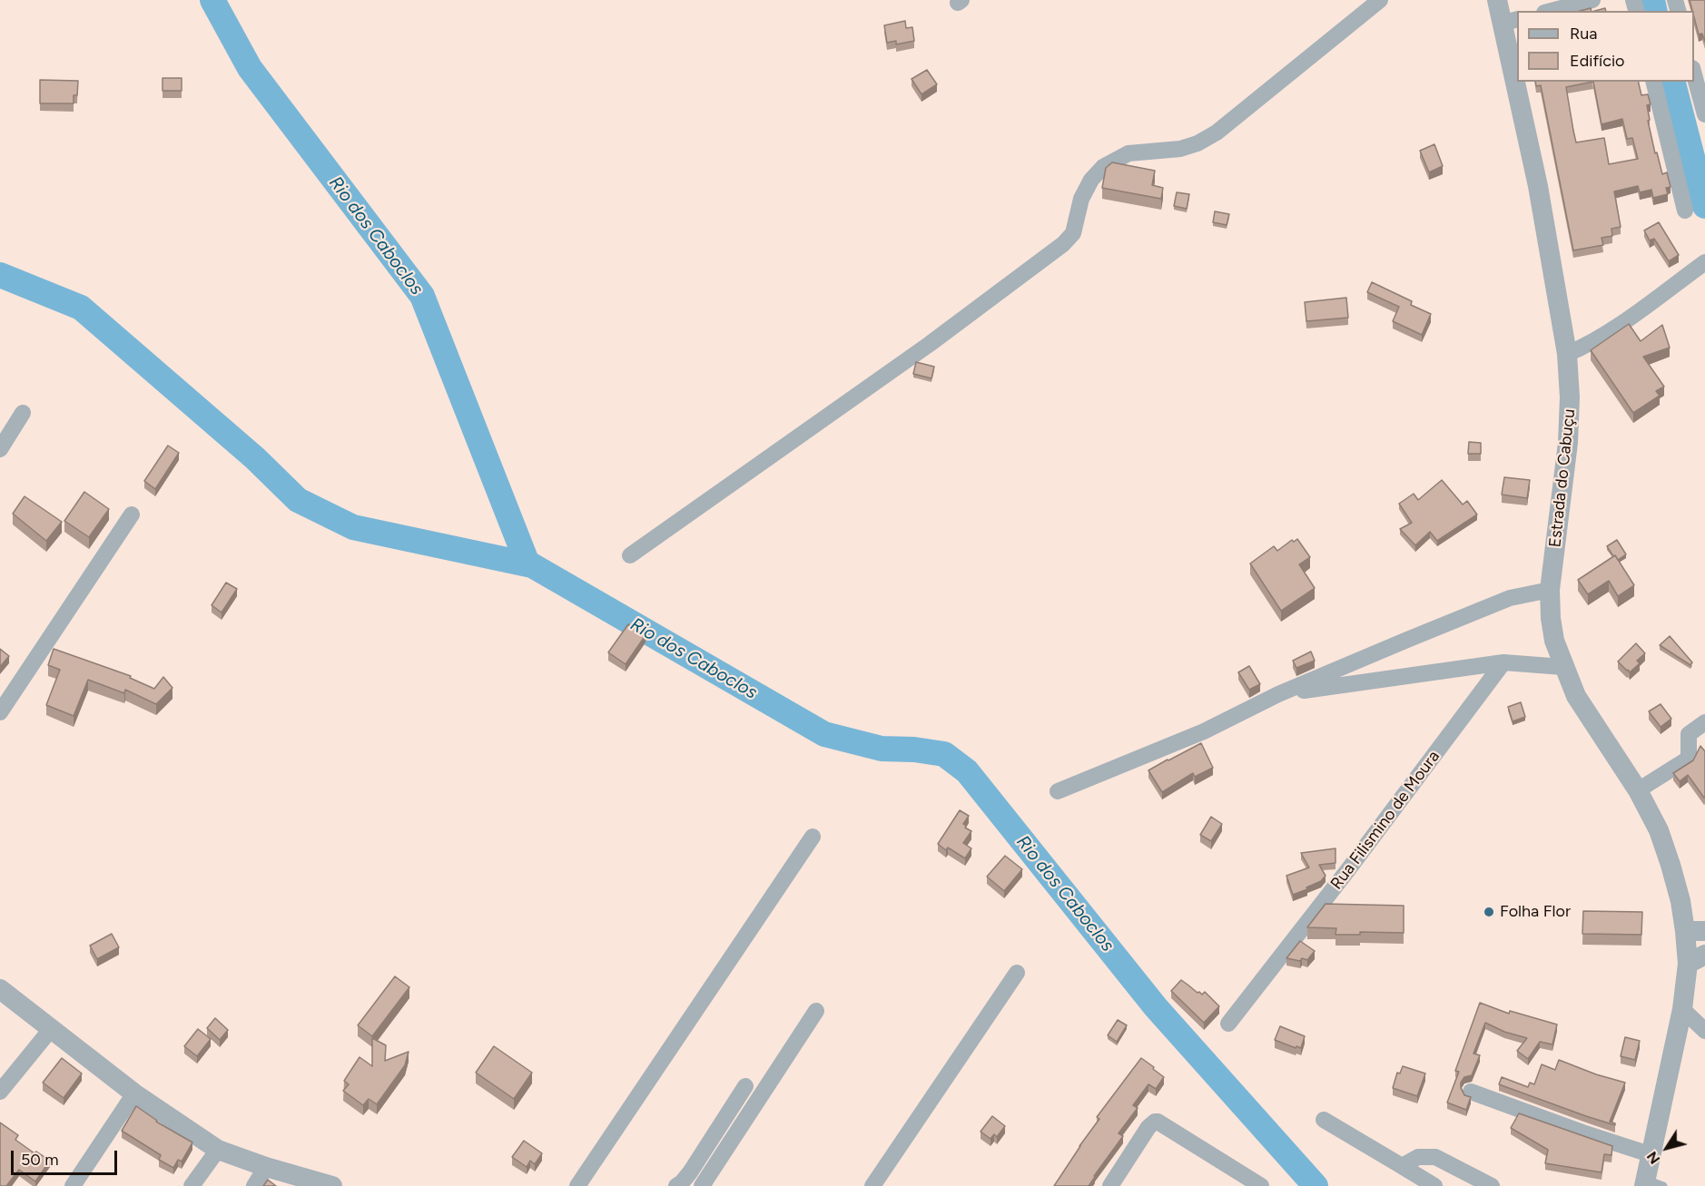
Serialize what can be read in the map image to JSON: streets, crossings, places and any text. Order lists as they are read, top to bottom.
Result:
{
  "streets": {
    "street": ["Estrada do Cabuçu", "Rua Filismino de Moura"]
  },
  "water": ["Rio dos Caboclos"],
  "places": ["Folha Flor"],
  "legend": ["Rua", "Edifício"],
  "scale_bar": "50 m",
  "north": "bottom left"
}
